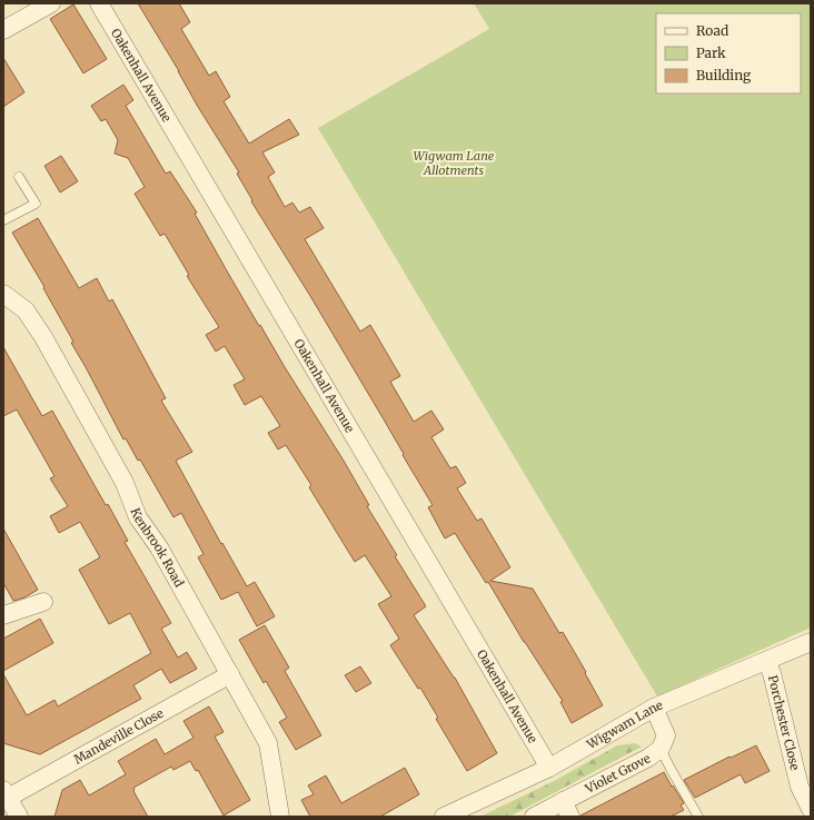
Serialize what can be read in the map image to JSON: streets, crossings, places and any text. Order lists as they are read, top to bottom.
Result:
{
  "streets": {
    "street": [
      "Oakenhall Avenue",
      "Kenbrook Road",
      "Porchester Close",
      "Wigwam Lane",
      "Mandeville Close",
      "Violet Grove"
    ]
  },
  "crossings": [
    ["Oakenhall Avenue", "Wigwam Lane"],
    ["Kenbrook Road", "Mandeville Close"],
    ["Porchester Close", "Wigwam Lane"],
    ["Wigwam Lane", "Violet Grove"]
  ],
  "parks": ["Wigwam Lane Allotments"],
  "legend": ["Road", "Park", "Building"]
}
